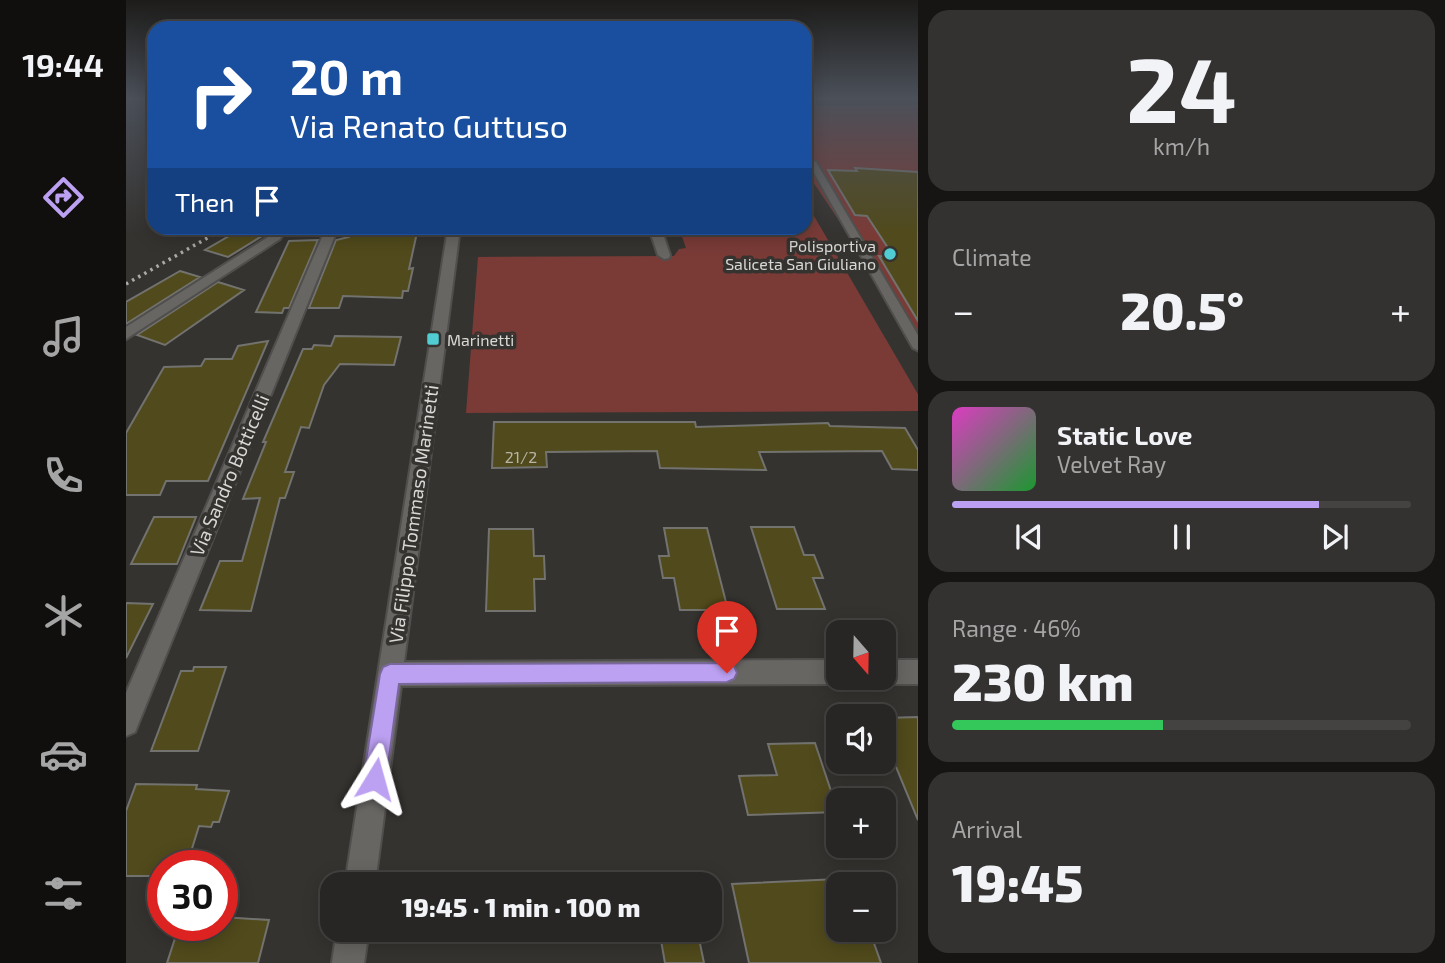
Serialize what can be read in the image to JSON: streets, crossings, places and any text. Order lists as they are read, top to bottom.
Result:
{
  "streets": {
    "street": ["Via Sandro Botticelli", "Via Filippo Tommaso Marinetti"]
  },
  "places": {
    "other": ["Polisportiva Saliceta San Giuliano"],
    "transit": ["Marinetti"]
  },
  "house_numbers": ["21/2"],
  "north": "bottom",
  "page": {
    "tabs": "19:44",
    "tile": [
      ["24", "km/h"],
      "Climate",
      ["Range · 46%", "230 km"],
      ["Arrival", "19:45"]
    ],
    "turn": ["20 m", "Via Renato Guttuso"],
    "then": "Then",
    "heat": ["−", "20.5°", "+"],
    "song": ["Static Love", "Velvet Ray"],
    "map_buttons": ["+", "−"],
    "limit": "30",
    "trip": "19:45 · 1 min · 100 m"
  }
}
